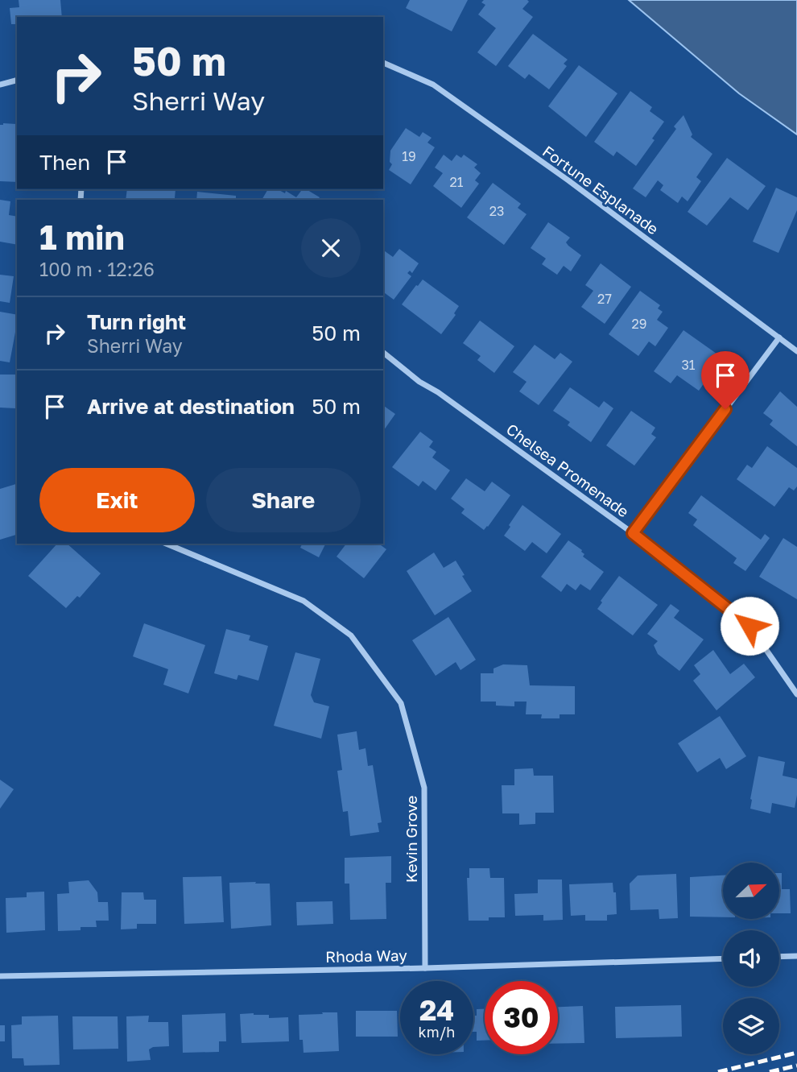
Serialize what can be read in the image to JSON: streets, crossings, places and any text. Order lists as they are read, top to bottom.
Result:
{
  "streets": {
    "street": [
      "Fortune Esplanade",
      "Chelsea Promenade",
      "Kevin Grove",
      "Rhoda Way"
    ]
  },
  "crossings": [
    ["Kevin Grove", "Rhoda Way"]
  ],
  "house_numbers": [
    "19",
    "21",
    "23",
    "27",
    "29",
    "31"
  ],
  "north": "top right",
  "page": {
    "turn": ["50 m", "Sherri Way"],
    "then": "Then",
    "heading": ["1 min", "100 m · 12:26"],
    "list": [
      {
        "name": "Turn right",
        "note": "Sherri Way",
        "value": "50 m"
      },
      {
        "name": "Arrive at destination",
        "value": "50 m"
      }
    ],
    "buttons": ["Exit", "Share"],
    "speed": "24 km/h",
    "limit": "30"
  }
}
